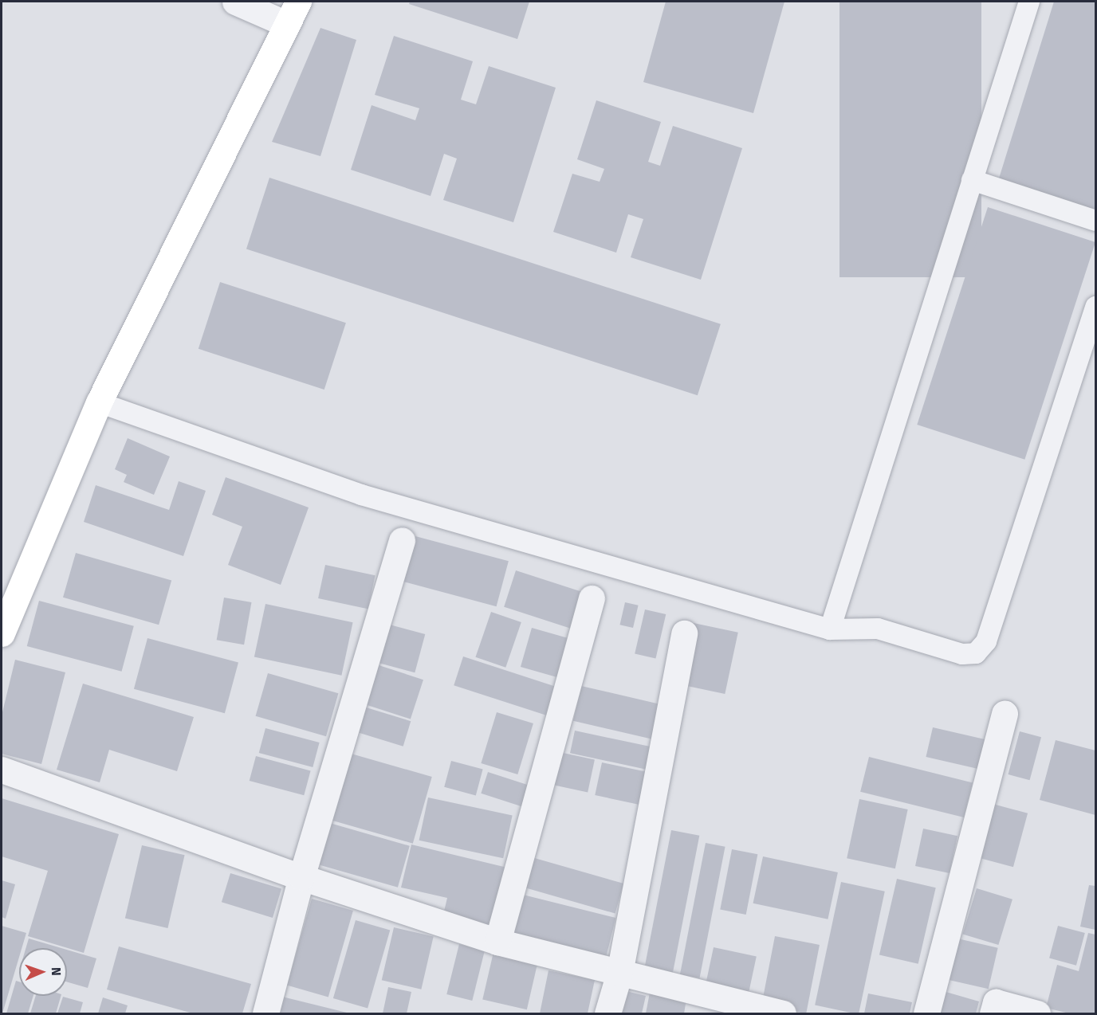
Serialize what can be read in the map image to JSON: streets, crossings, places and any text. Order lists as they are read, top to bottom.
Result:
{
  "north": "right"
}
